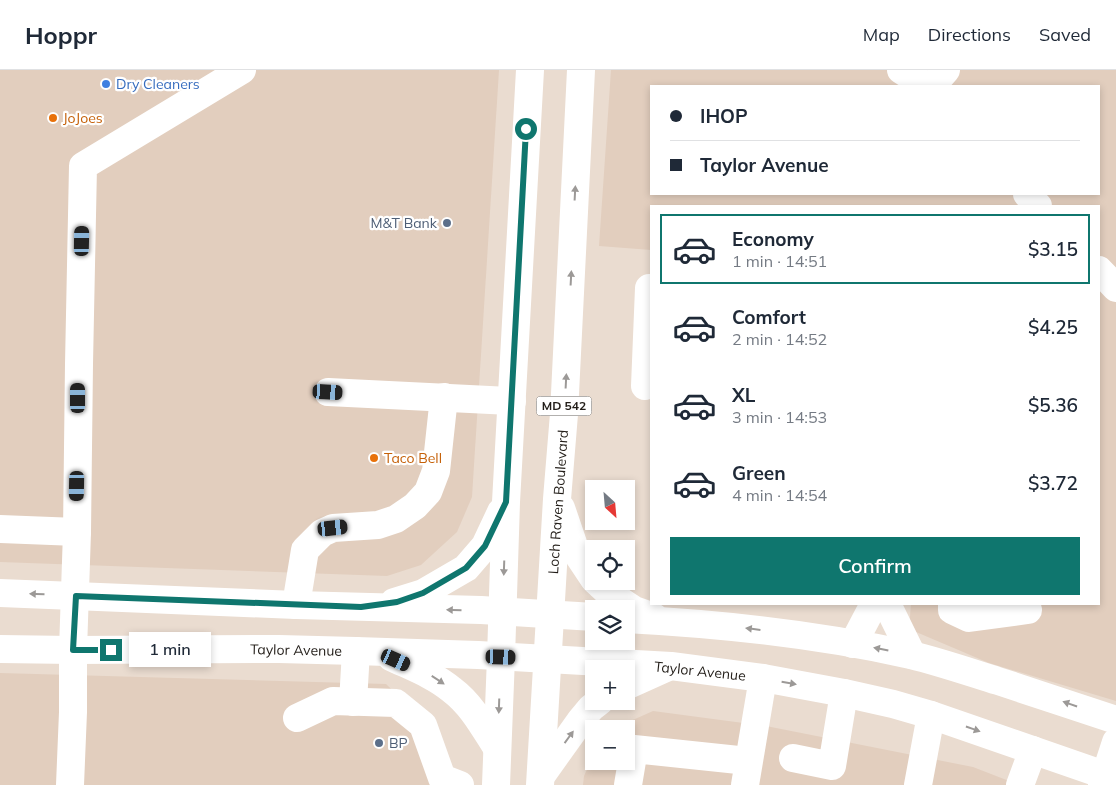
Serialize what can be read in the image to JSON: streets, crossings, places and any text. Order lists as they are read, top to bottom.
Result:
{
  "streets": {
    "main road": ["MD 542", "Loch Raven Boulevard", "Taylor Avenue"]
  },
  "crossings": [
    ["Loch Raven Boulevard", "Taylor Avenue"]
  ],
  "places": [
    "Dry Cleaners",
    "JoJoes",
    "M&T Bank",
    "Taco Bell",
    "BP"
  ],
  "north": "bottom right",
  "page": {
    "header": "Hoppr",
    "nav": ["Map", "Directions", "Saved"],
    "banner": ["IHOP", "Taylor Avenue"],
    "list": [
      {
        "name": "Economy",
        "note": "1 min · 14:51",
        "value": "$3.15"
      },
      {
        "name": "Comfort",
        "note": "2 min · 14:52",
        "value": "$4.25"
      },
      {
        "name": "XL",
        "note": "3 min · 14:53",
        "value": "$5.36"
      },
      {
        "name": "Green",
        "note": "4 min · 14:54",
        "value": "$3.72"
      }
    ],
    "map_buttons": ["+", "−"],
    "buttons": "Confirm",
    "bubble": "1 min"
  }
}
